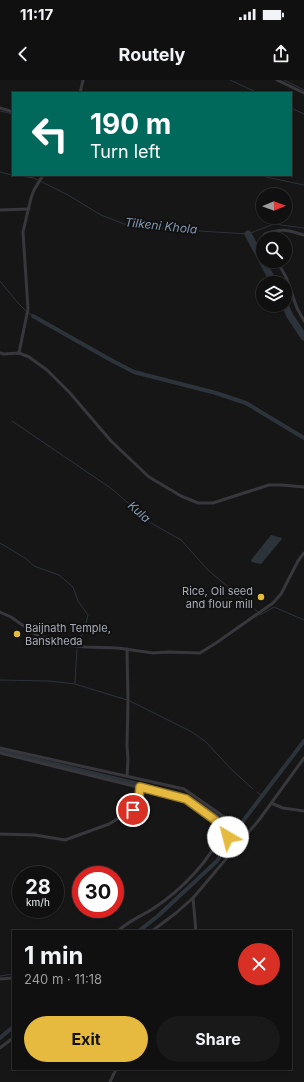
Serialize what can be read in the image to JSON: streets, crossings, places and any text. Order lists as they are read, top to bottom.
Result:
{
  "water": ["Tilkeni Khola", "Kula"],
  "places": ["Rice, Oil seed and flour mill", "Baijnath Temple, Banskheda"],
  "north": "right",
  "page": {
    "status": "11:17",
    "header": "Routely",
    "turn": ["190 m", "Turn left"],
    "speed": "28 km/h",
    "limit": "30",
    "heading": ["1 min", "240 m · 11:18"],
    "buttons": ["Exit", "Share"]
  }
}
